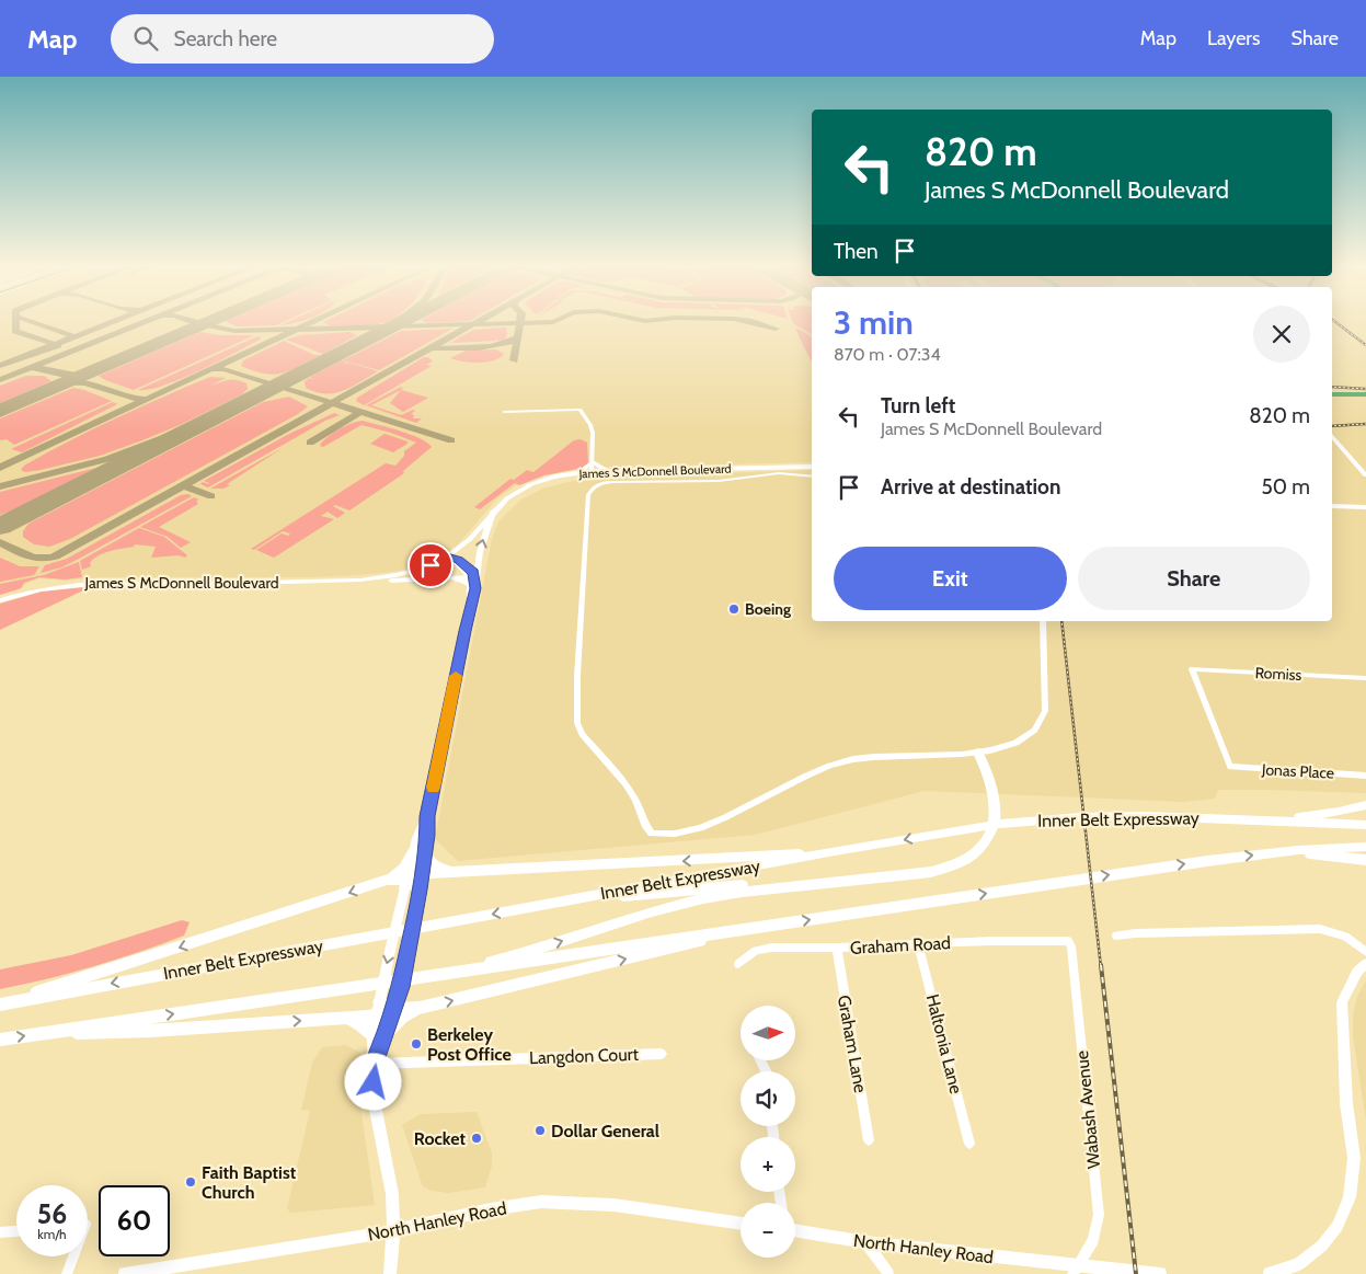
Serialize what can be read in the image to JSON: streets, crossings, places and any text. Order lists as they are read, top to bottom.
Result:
{
  "streets": {
    "highway": ["Inner Belt Expressway"],
    "main road": ["James S McDonnell Boulevard", "North Hanley Road"],
    "street": [
      "Romiss",
      "Jonas Place",
      "Graham Road",
      "Graham Lane",
      "Haltonia Lane",
      "Langdon Court",
      "Wabash Avenue"
    ]
  },
  "crossings": [
    ["Romiss", "Jonas Place"],
    ["Graham Road", "Graham Lane"],
    ["Graham Road", "Haltonia Lane"],
    ["Graham Road", "Wabash Avenue"]
  ],
  "places": [
    "Boeing",
    "Berkeley Post Office",
    "Dollar General",
    "Rocket",
    "Faith Baptist Church"
  ],
  "north": "right",
  "page": {
    "header": "Map",
    "search": "Search here",
    "nav": ["Map", "Layers", "Share"],
    "turn": ["820 m", "James S McDonnell Boulevard"],
    "then": "Then",
    "heading": ["3 min", "870 m · 07:34"],
    "list": [
      {
        "name": "Turn left",
        "note": "James S McDonnell Boulevard",
        "value": "820 m"
      },
      {
        "name": "Arrive at destination",
        "value": "50 m"
      }
    ],
    "buttons": ["Exit", "Share"],
    "map_buttons": ["+", "−"],
    "speed": "56 km/h",
    "limit": "60"
  }
}
